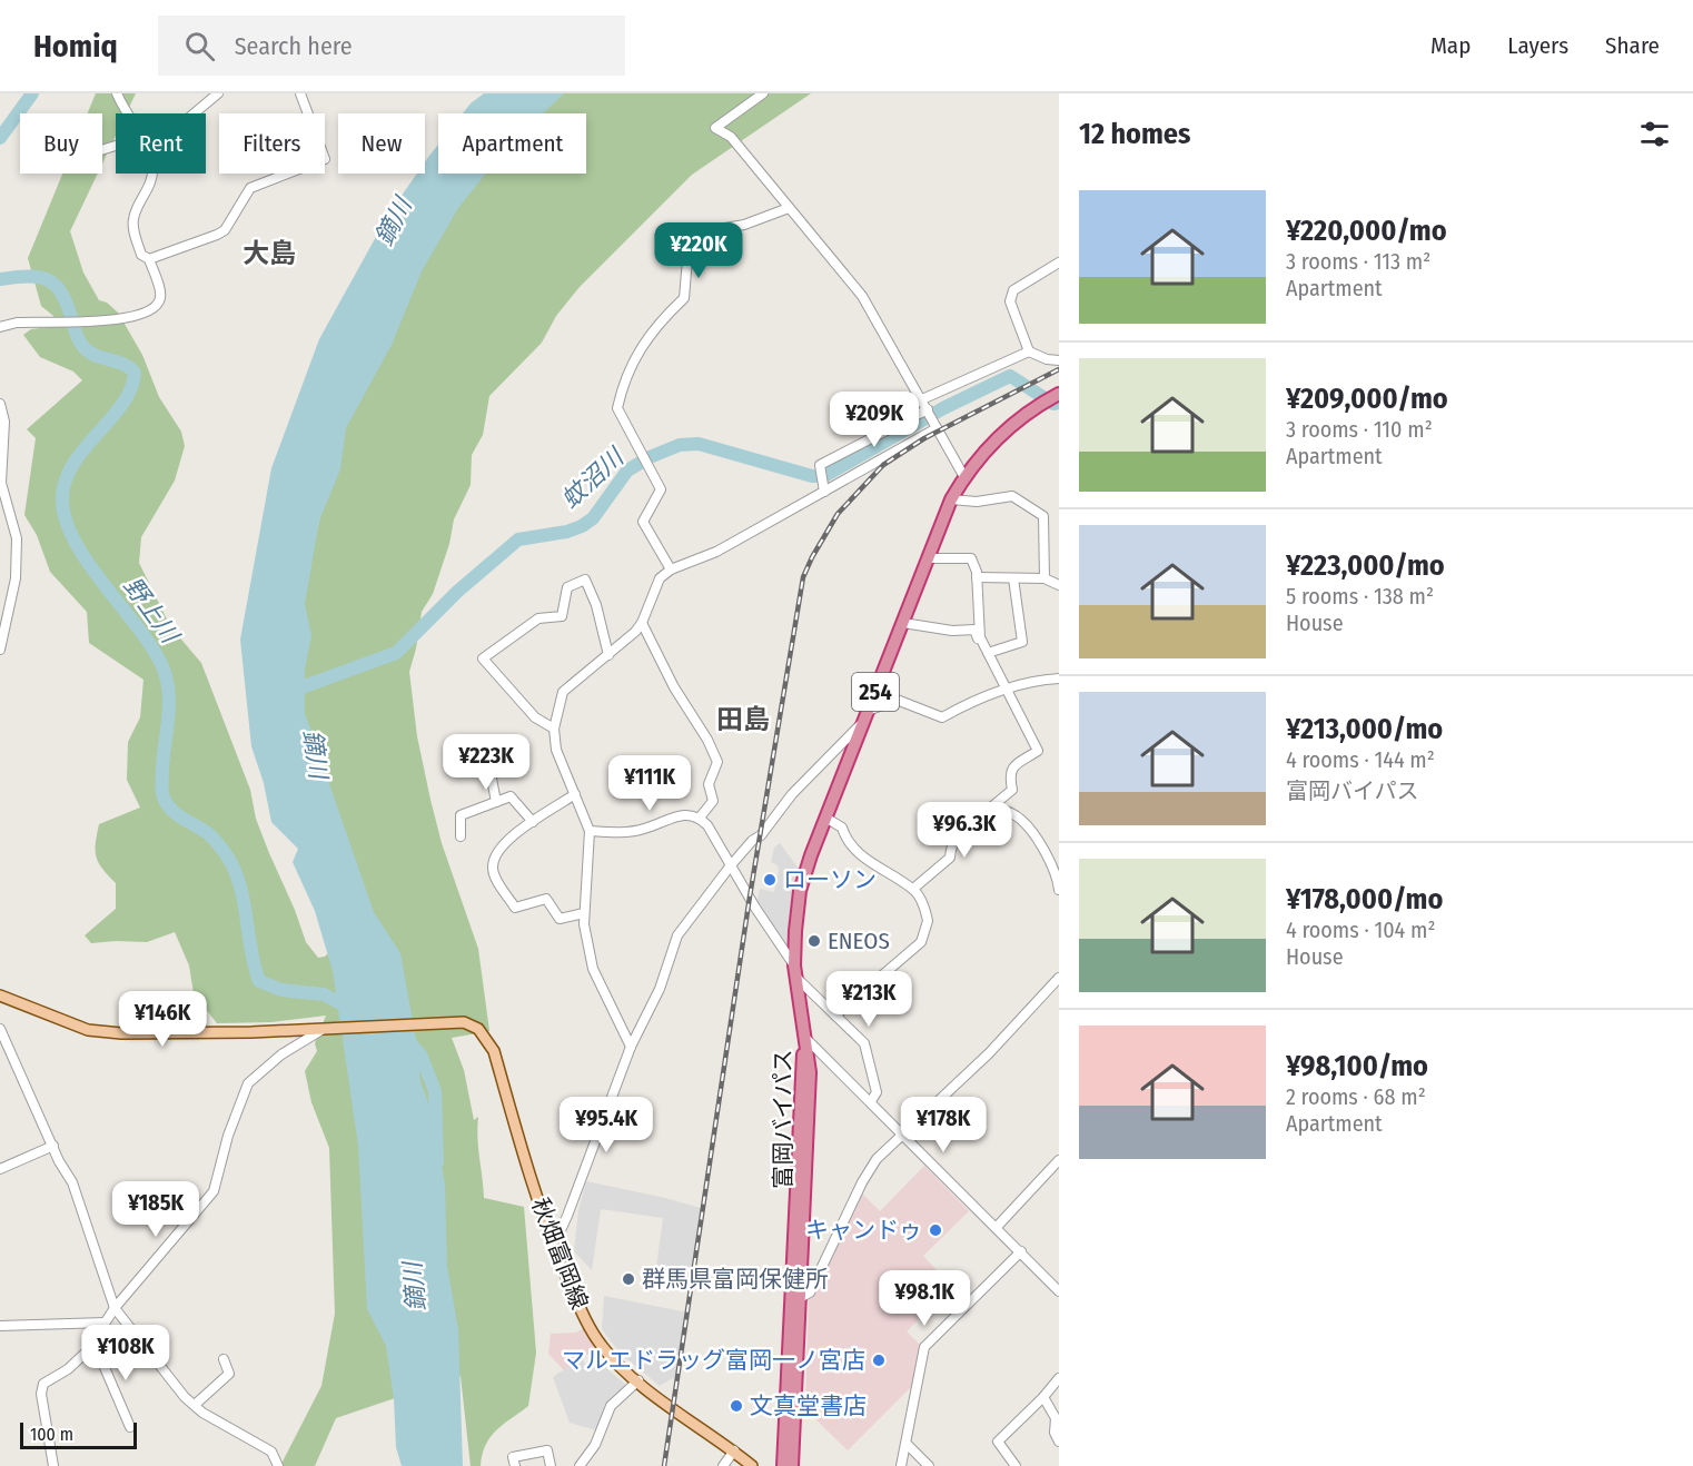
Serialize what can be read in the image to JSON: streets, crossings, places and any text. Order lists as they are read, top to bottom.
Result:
{
  "streets": {
    "highway": ["254", "富岡バイパス"],
    "main road": ["秋畑富岡線"]
  },
  "crossings": [
    ["254", "富岡バイパス"]
  ],
  "districts": ["大島", "田島"],
  "water": ["鏑川", "蚊沼川", "野上川"],
  "places": [
    "ローソン",
    "ENEOS",
    "キャンドゥ",
    "群馬県富岡保健所",
    "マルエドラッグ富岡一ノ宮店",
    "文真堂書店"
  ],
  "scale_bar": "100 m",
  "page": {
    "header": "Homiq",
    "search": "Search here",
    "nav": ["Map", "Layers", "Share"],
    "heading": "12 homes",
    "chip": [
      "Buy",
      "Rent",
      "Filters",
      "New",
      "Apartment"
    ],
    "list": [
      {
        "name": "¥220,000/mo",
        "note": "3 rooms · 113 m² · Apartment"
      },
      {
        "name": "¥209,000/mo",
        "note": "3 rooms · 110 m² · Apartment"
      },
      {
        "name": "¥223,000/mo",
        "note": "5 rooms · 138 m² · House"
      },
      {
        "name": "¥213,000/mo",
        "note": "4 rooms · 144 m² · 富岡バイパス"
      },
      {
        "name": "¥178,000/mo",
        "note": "4 rooms · 104 m² · House"
      },
      {
        "name": "¥98,100/mo",
        "note": "2 rooms · 68 m² · Apartment"
      }
    ],
    "price": [
      "¥220K",
      "¥209K",
      "¥223K",
      "¥111K",
      "¥96.3K",
      "¥213K",
      "¥146K",
      "¥95.4K",
      "¥178K",
      "¥185K",
      "¥98.1K",
      "¥108K"
    ],
    "scale": "100 m"
  }
}
